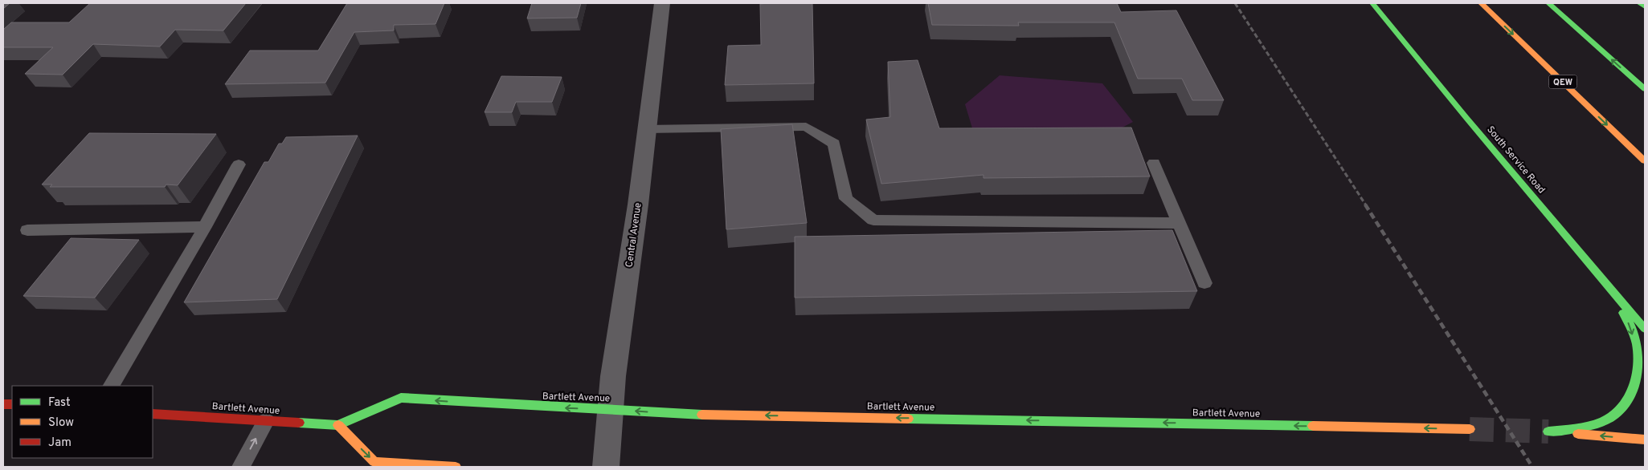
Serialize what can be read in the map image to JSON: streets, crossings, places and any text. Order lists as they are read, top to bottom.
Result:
{
  "streets": {
    "main road": ["QEW", "South Service Road", "Bartlett Avenue"],
    "street": ["Central Avenue"]
  },
  "crossings": [
    ["Central Avenue", "Bartlett Avenue"]
  ],
  "one_way": ["Bartlett Avenue"],
  "legend": ["Fast", "Slow", "Jam"]
}
